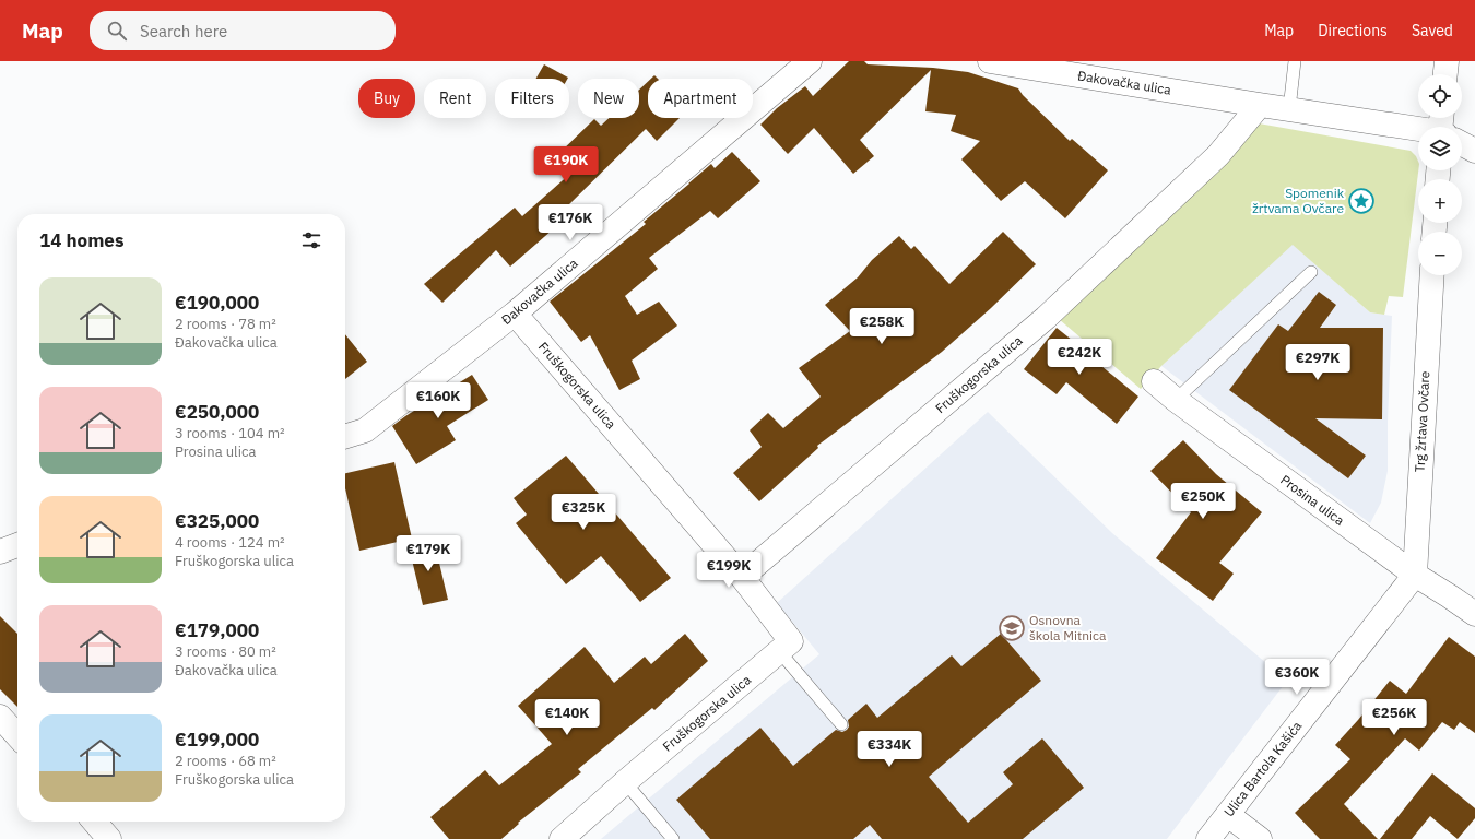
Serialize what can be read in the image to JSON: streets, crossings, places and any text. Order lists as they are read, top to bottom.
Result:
{
  "streets": {
    "street": [
      "Đakovačka ulica",
      "Fruškogorska ulica",
      "Trg žrtava Ovčare",
      "Prosina ulica",
      "Ulica Bartola Kašića"
    ]
  },
  "crossings": [
    ["Đakovačka ulica", "Fruškogorska ulica"],
    ["Trg žrtava Ovčare", "Prosina ulica"],
    ["Trg žrtava Ovčare", "Ulica Bartola Kašića"],
    ["Prosina ulica", "Ulica Bartola Kašića"]
  ],
  "places": {
    "place": ["Spomenik žrtvama Ovčare"],
    "school or university": ["Osnovna škola Mitnica"]
  },
  "page": {
    "header": "Map",
    "search": "Search here",
    "nav": ["Map", "Directions", "Saved"],
    "map_buttons": ["+", "−"],
    "chip": [
      "Buy",
      "Rent",
      "Filters",
      "New",
      "Apartment"
    ],
    "price": [
      "€190K",
      "€176K",
      "€258K",
      "€242K",
      "€297K",
      "€160K",
      "€250K",
      "€325K",
      "€179K",
      "€199K",
      "€360K",
      "€140K",
      "€256K",
      "€334K"
    ],
    "heading": "14 homes",
    "list": [
      {
        "name": "€190,000",
        "note": "2 rooms · 78 m² · Đakovačka ulica"
      },
      {
        "name": "€250,000",
        "note": "3 rooms · 104 m² · Prosina ulica"
      },
      {
        "name": "€325,000",
        "note": "4 rooms · 124 m² · Fruškogorska ulica"
      },
      {
        "name": "€179,000",
        "note": "3 rooms · 80 m² · Đakovačka ulica"
      },
      {
        "name": "€199,000",
        "note": "2 rooms · 68 m² · Fruškogorska ulica"
      }
    ]
  }
}
